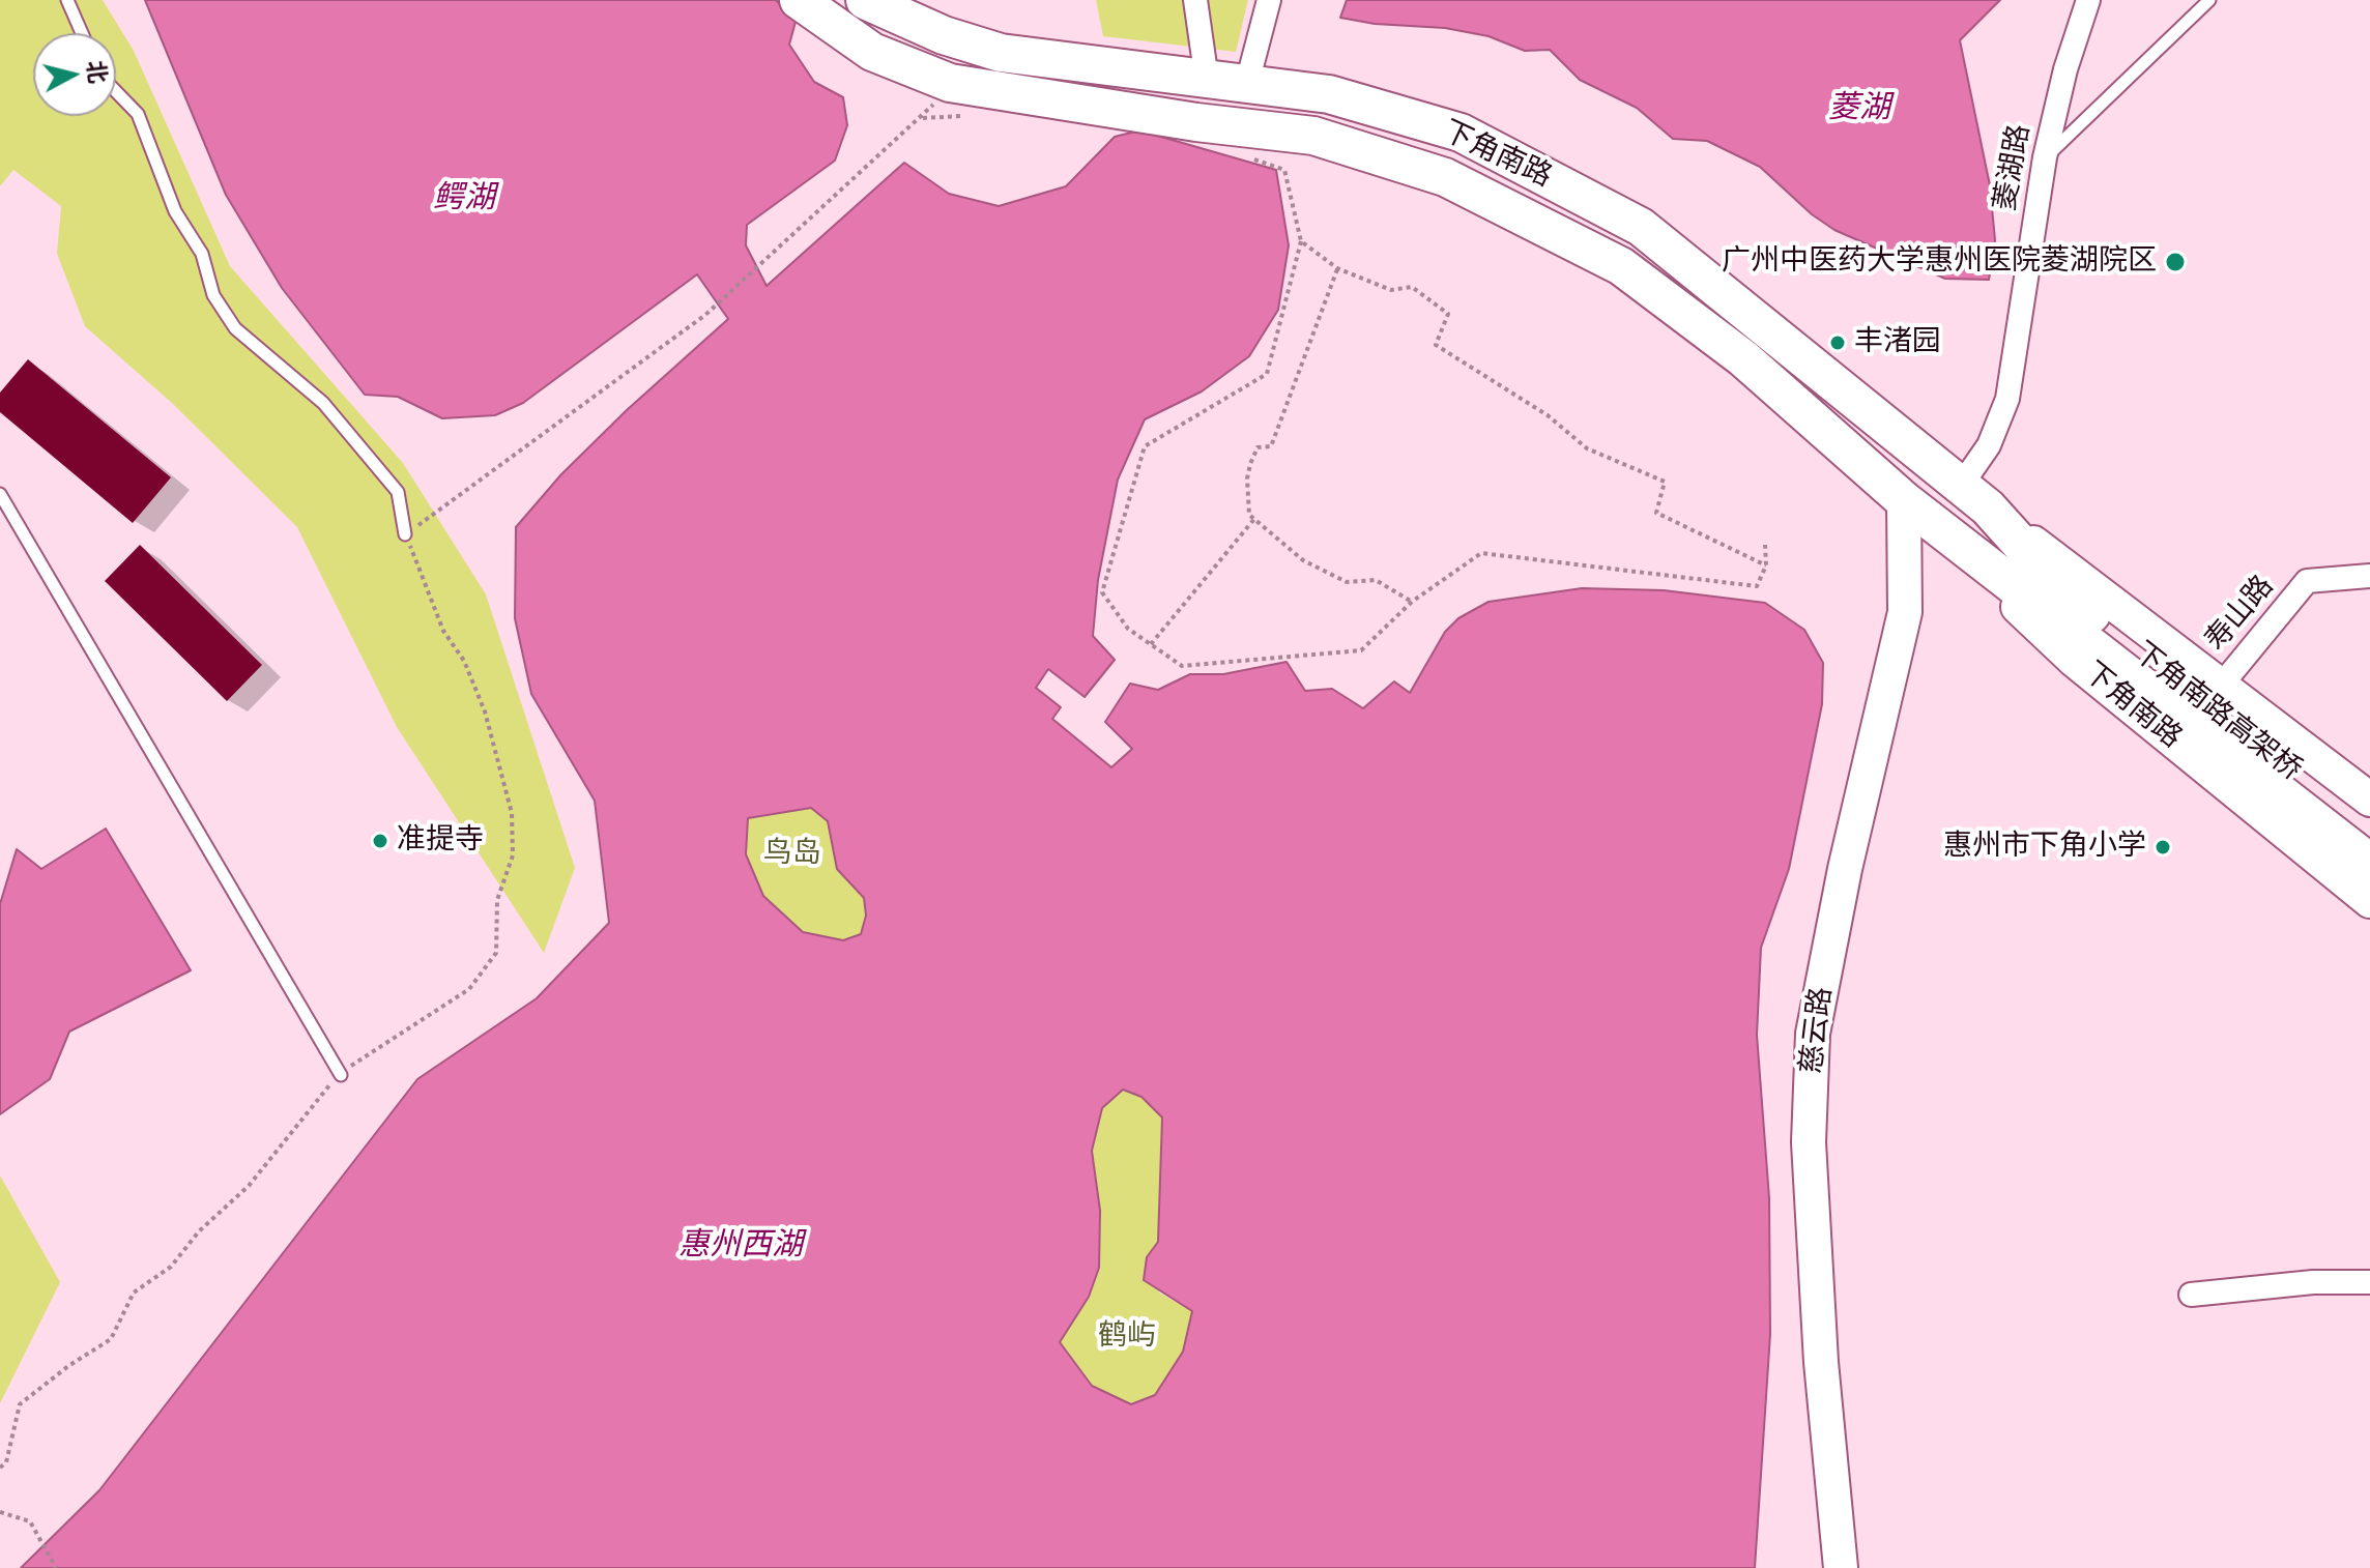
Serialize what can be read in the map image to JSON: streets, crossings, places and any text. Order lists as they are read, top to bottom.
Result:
{
  "streets": {
    "main road": ["下角南路", "下角南路高架桥", "慈云路"],
    "street": ["菱湖路", "寿山路"]
  },
  "crossings": [
    ["下角南路", "菱湖路"],
    ["下角南路", "寿山路"],
    ["下角南路", "下角南路高架桥"],
    ["下角南路", "慈云路"]
  ],
  "water": ["菱湖", "鳄湖", "惠州西湖"],
  "parks": ["鸟岛", "鹤屿"],
  "places": [
    "广州中医药大学惠州医院菱湖院区",
    "丰渚园",
    "准提寺",
    "惠州市下角小学"
  ],
  "north": "right"
}
